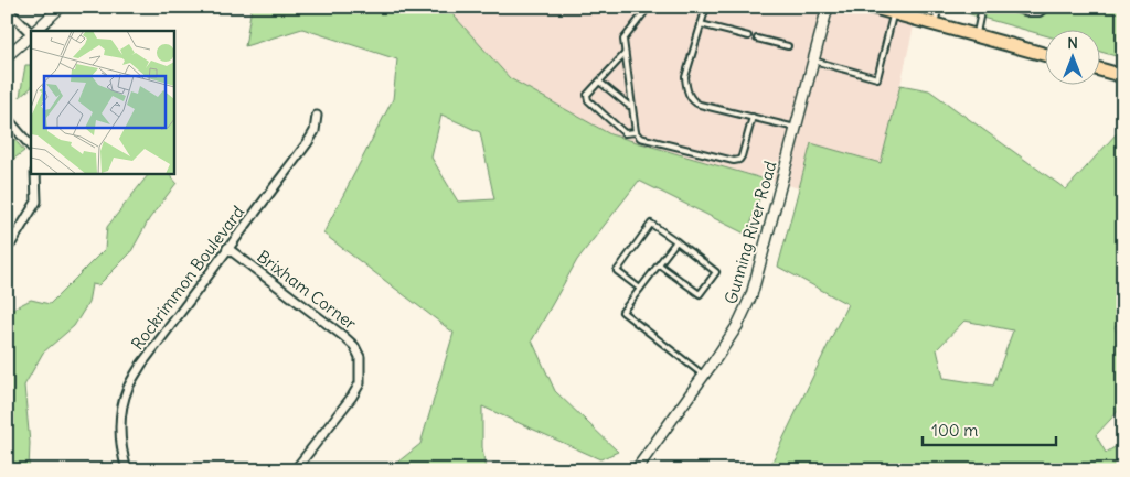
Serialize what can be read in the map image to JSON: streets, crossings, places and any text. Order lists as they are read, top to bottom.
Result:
{
  "streets": {
    "street": ["Gunning River Road", "Rockrimmon Boulevard", "Brixham Corner"]
  },
  "crossings": [
    ["Rockrimmon Boulevard", "Brixham Corner"]
  ],
  "scale_bar": "100 m",
  "north": "top"
}
